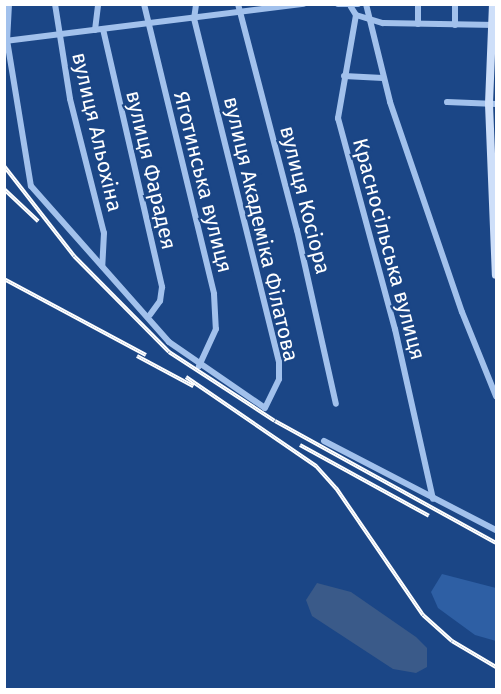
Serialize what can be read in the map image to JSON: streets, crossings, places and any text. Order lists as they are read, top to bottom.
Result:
{
  "streets": {
    "street": [
      "вулиця Альохіна",
      "вулиця Фарадея",
      "Яготинська вулиця",
      "вулиця Косіора",
      "вулиця Академіка Філатова",
      "Красносільська вулиця"
    ]
  },
  "crossings": [
    ["вулиця Альохіна", "вулиця Академіка Філатова"],
    ["вулиця Фарадея", "вулиця Академіка Філатова"],
    ["Яготинська вулиця", "вулиця Академіка Філатова"]
  ]
}
